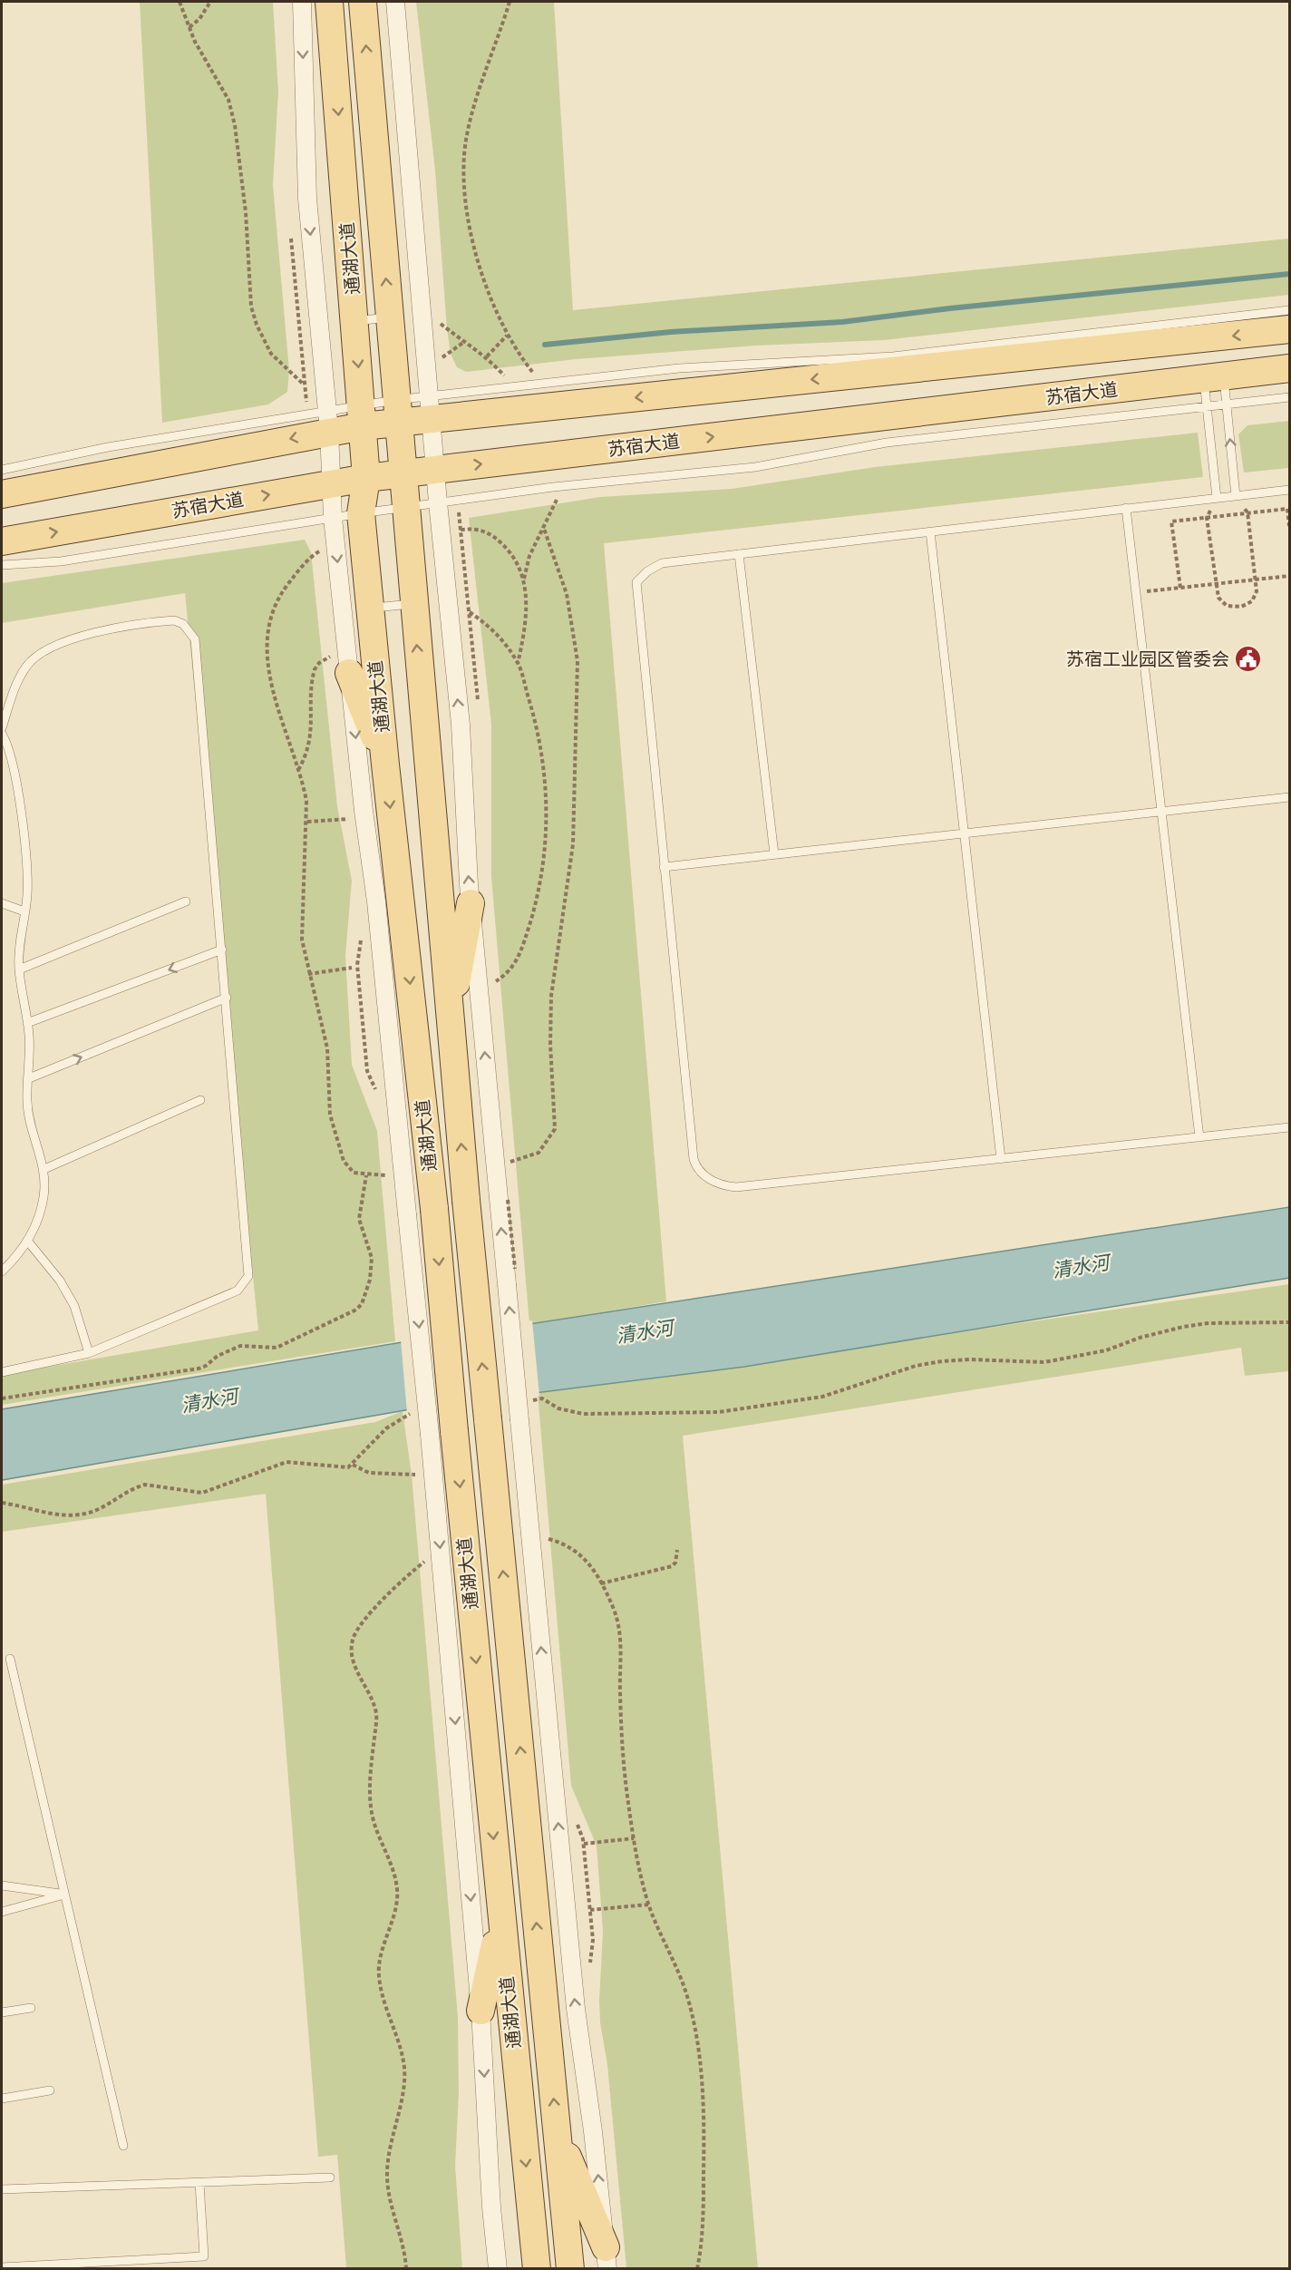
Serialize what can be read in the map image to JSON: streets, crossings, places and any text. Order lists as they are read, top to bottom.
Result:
{
  "streets": {
    "main road": ["通湖大道", "苏宿大道"]
  },
  "crossings": [
    ["通湖大道", "苏宿大道"]
  ],
  "water": ["清水河"],
  "places": {
    "public building": ["苏宿工业园区管委会"]
  }
}
